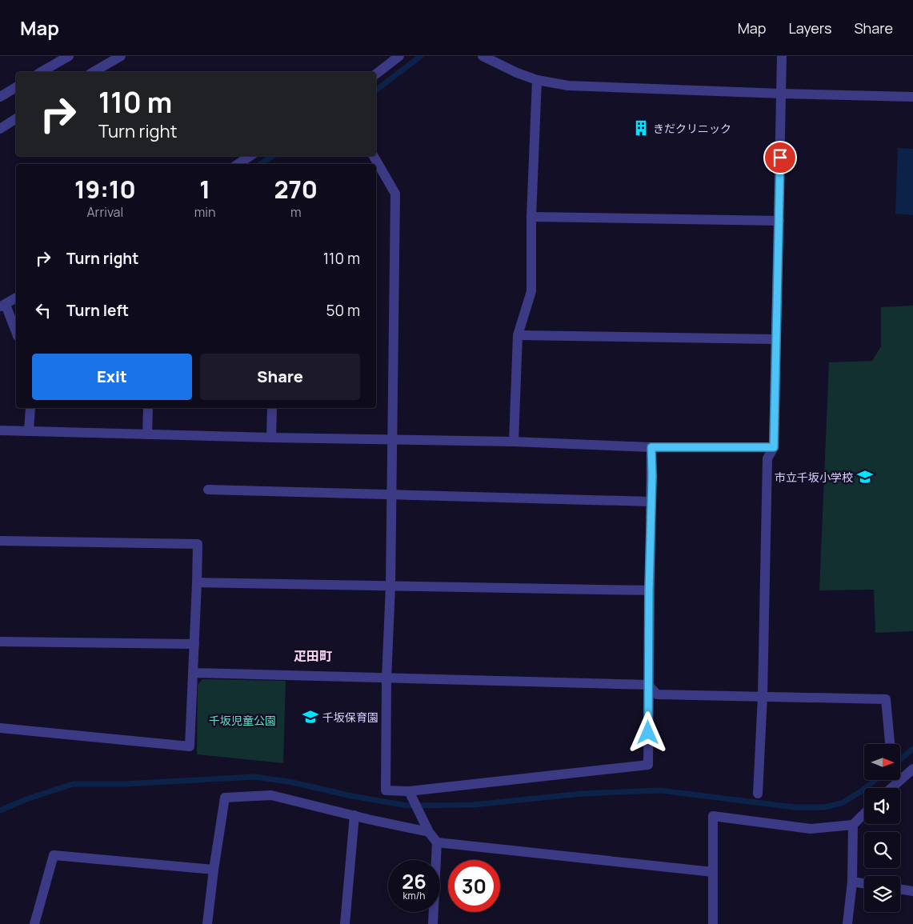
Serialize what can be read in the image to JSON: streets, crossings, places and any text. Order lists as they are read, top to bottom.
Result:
{
  "districts": ["疋田町"],
  "parks": ["千坂児童公園"],
  "places": {
    "building": ["きだクリニック"],
    "school or university": ["市立千坂小学校", "千坂保育園"]
  },
  "north": "right",
  "page": {
    "header": "Map",
    "nav": ["Map", "Layers", "Share"],
    "turn": ["110 m", "Turn right"],
    "eta": [
      "19:10",
      "Arrival",
      "1",
      "min",
      "270",
      "m"
    ],
    "list": [
      {
        "name": "Turn right",
        "value": "110 m"
      },
      {
        "name": "Turn left",
        "value": "50 m"
      }
    ],
    "buttons": ["Exit", "Share"],
    "speed": "26 km/h",
    "limit": "30"
  }
}
